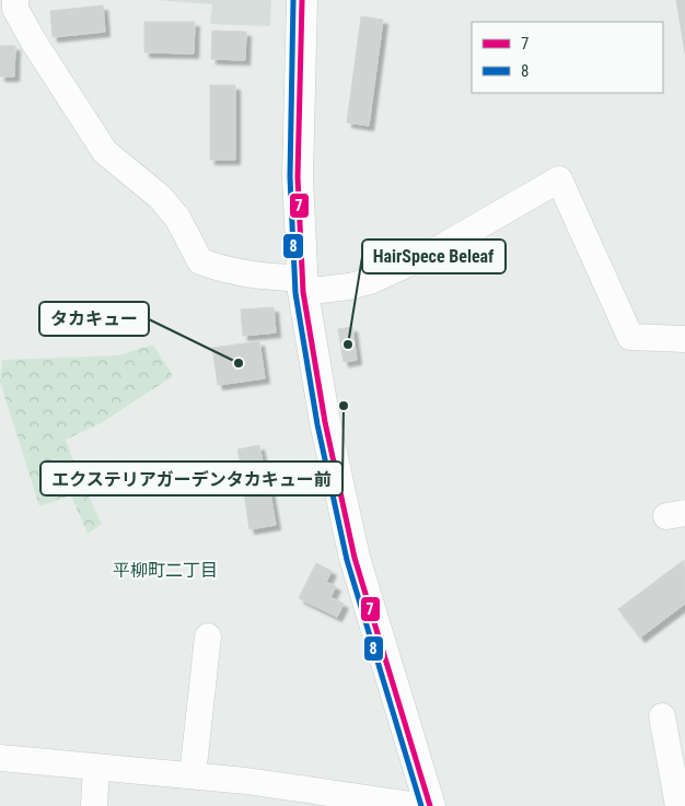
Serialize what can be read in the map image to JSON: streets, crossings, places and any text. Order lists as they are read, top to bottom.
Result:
{
  "districts": ["平柳町二丁目"],
  "places": ["HairSpece Beleaf", "タカキュー", "エクステリアガーデンタカキュー前"],
  "lines": ["transit line 7", "transit line 8"],
  "legend": ["7", "8"]
}
